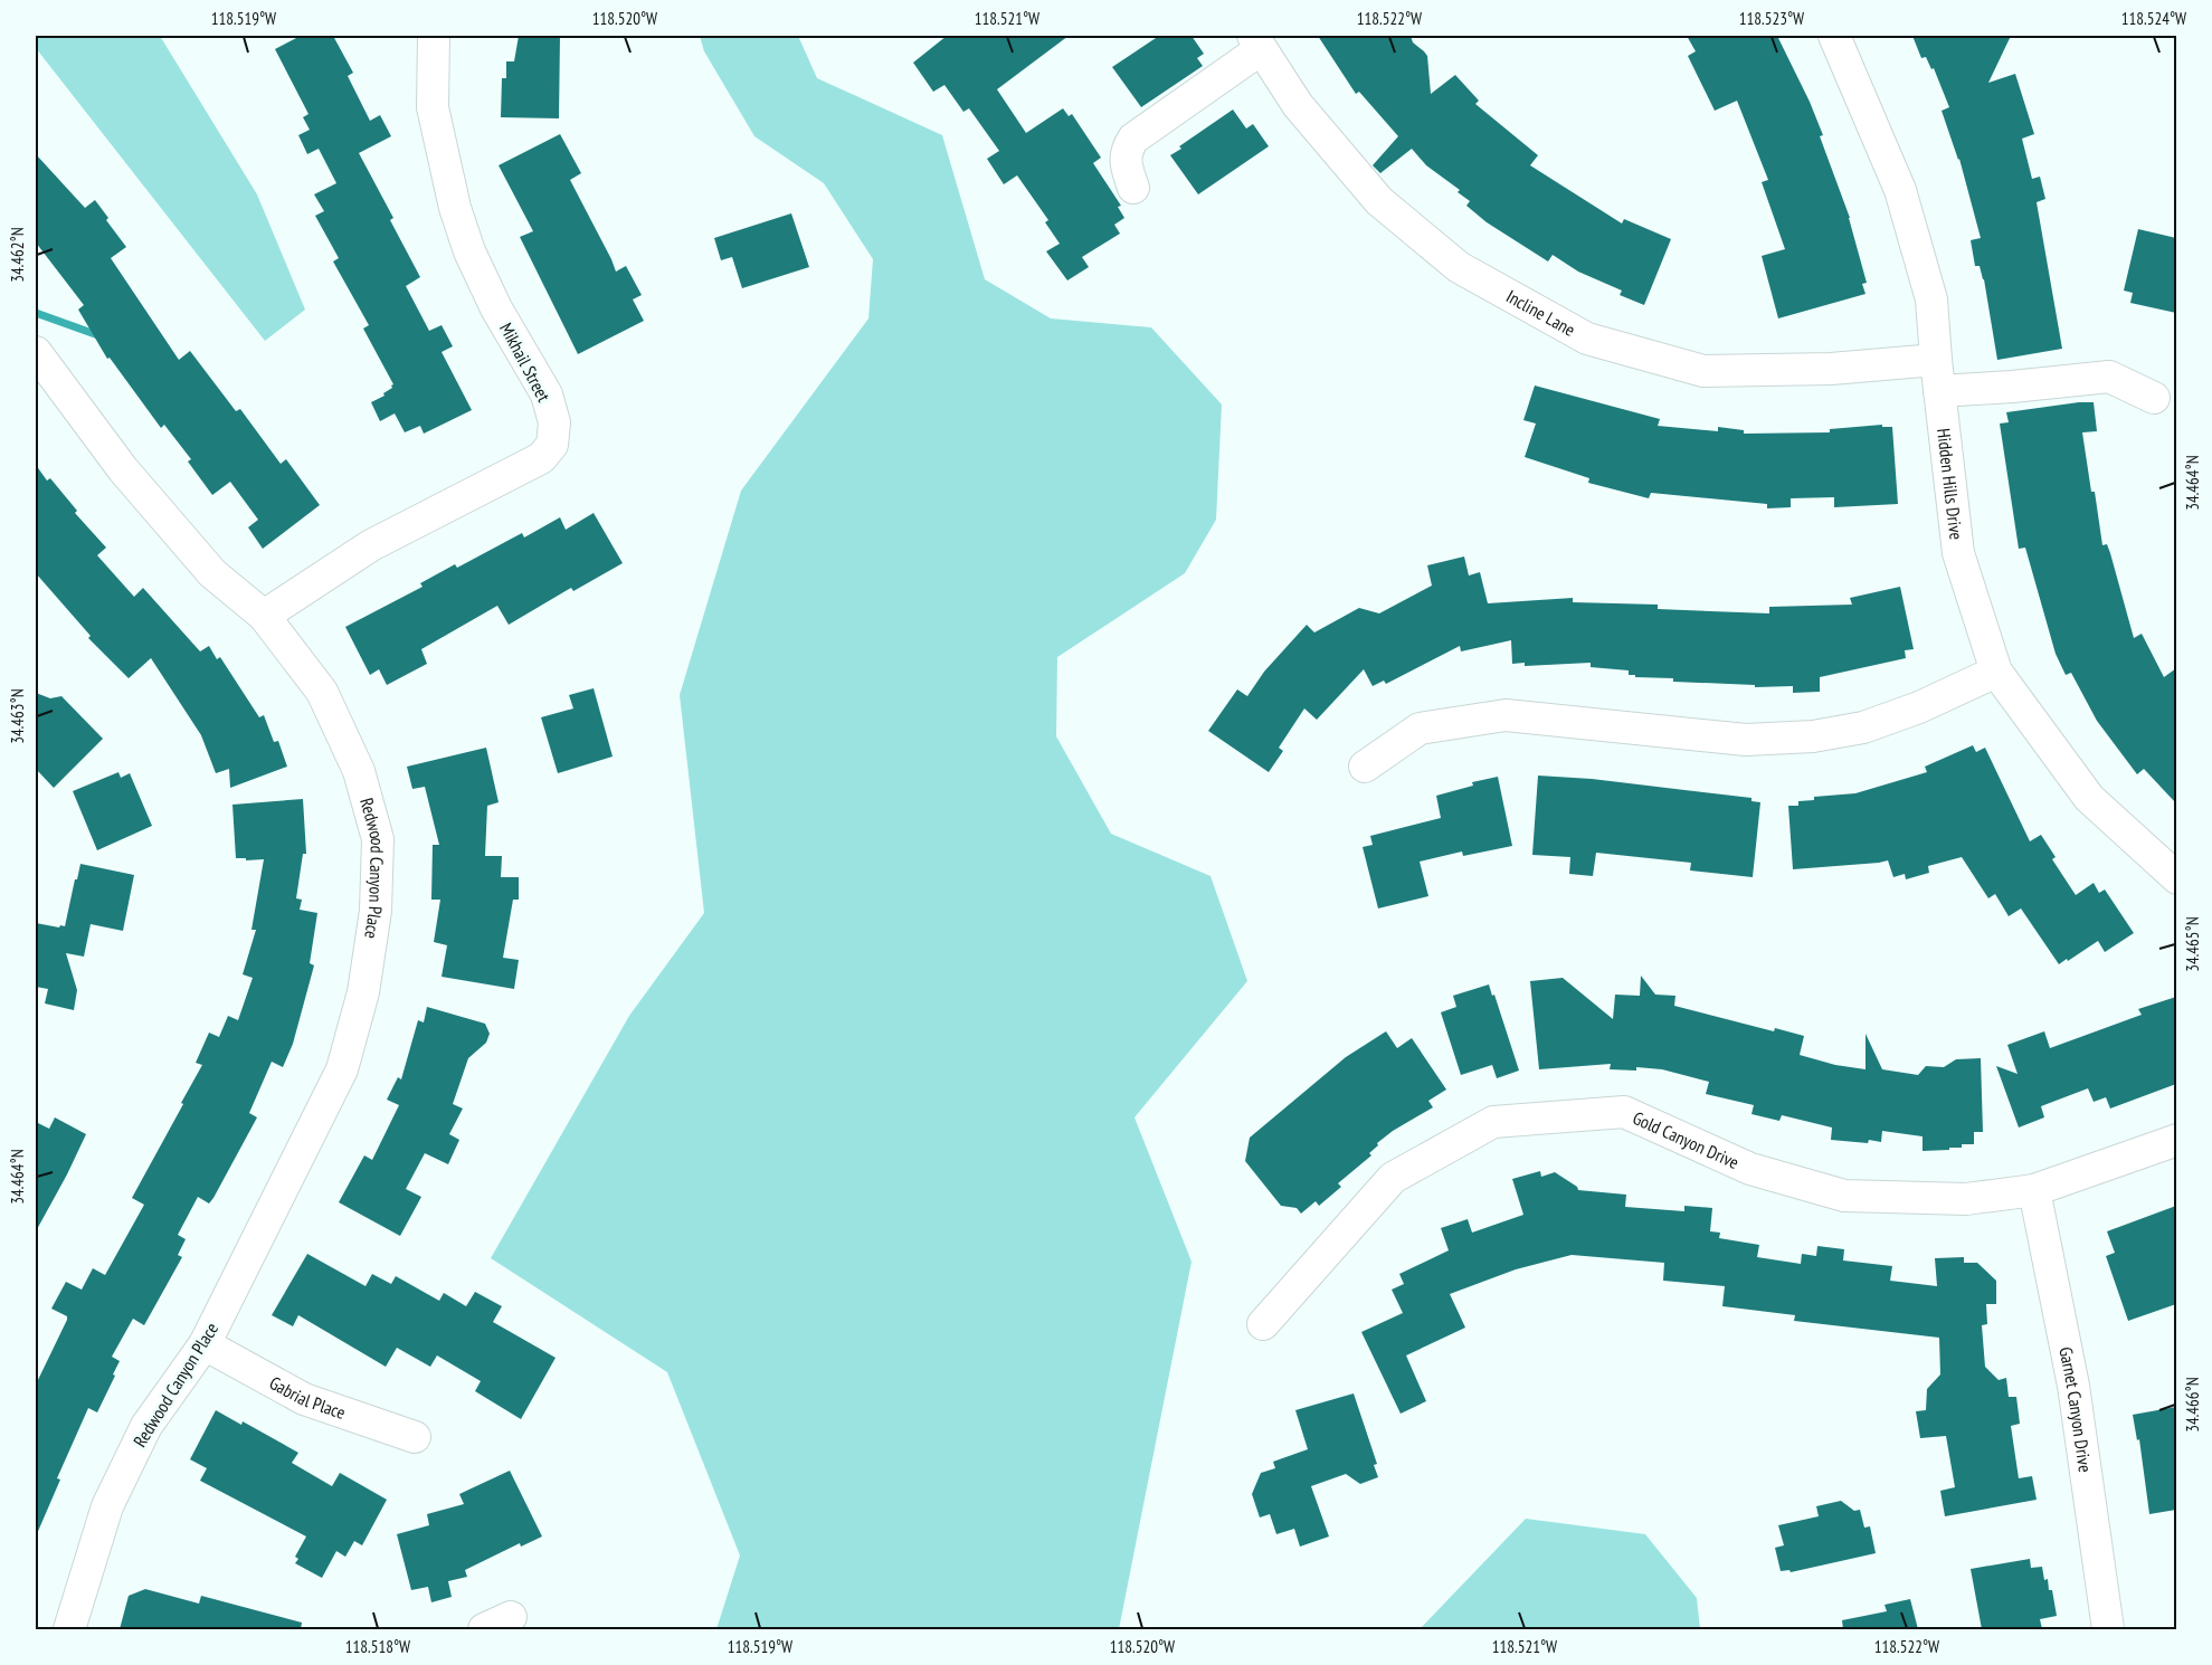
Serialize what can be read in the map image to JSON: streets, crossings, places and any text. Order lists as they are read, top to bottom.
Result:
{
  "streets": {
    "street": [
      "Incline Lane",
      "Mikhail Street",
      "Hidden Hills Drive",
      "Redwood Canyon Place",
      "Gold Canyon Drive",
      "Gabrial Place",
      "Garnet Canyon Drive"
    ]
  },
  "crossings": [
    ["Incline Lane", "Hidden Hills Drive"],
    ["Mikhail Street", "Redwood Canyon Place"],
    ["Redwood Canyon Place", "Gabrial Place"],
    ["Gold Canyon Drive", "Garnet Canyon Drive"]
  ],
  "coordinates": [
    "118.519°W",
    "118.520°W",
    "118.521°W",
    "118.522°W",
    "118.523°W",
    "118.524°W",
    "34.462°N",
    "34.464°N",
    "34.463°N",
    "34.465°N",
    "34.466°N",
    "118.518°W"
  ]
}
